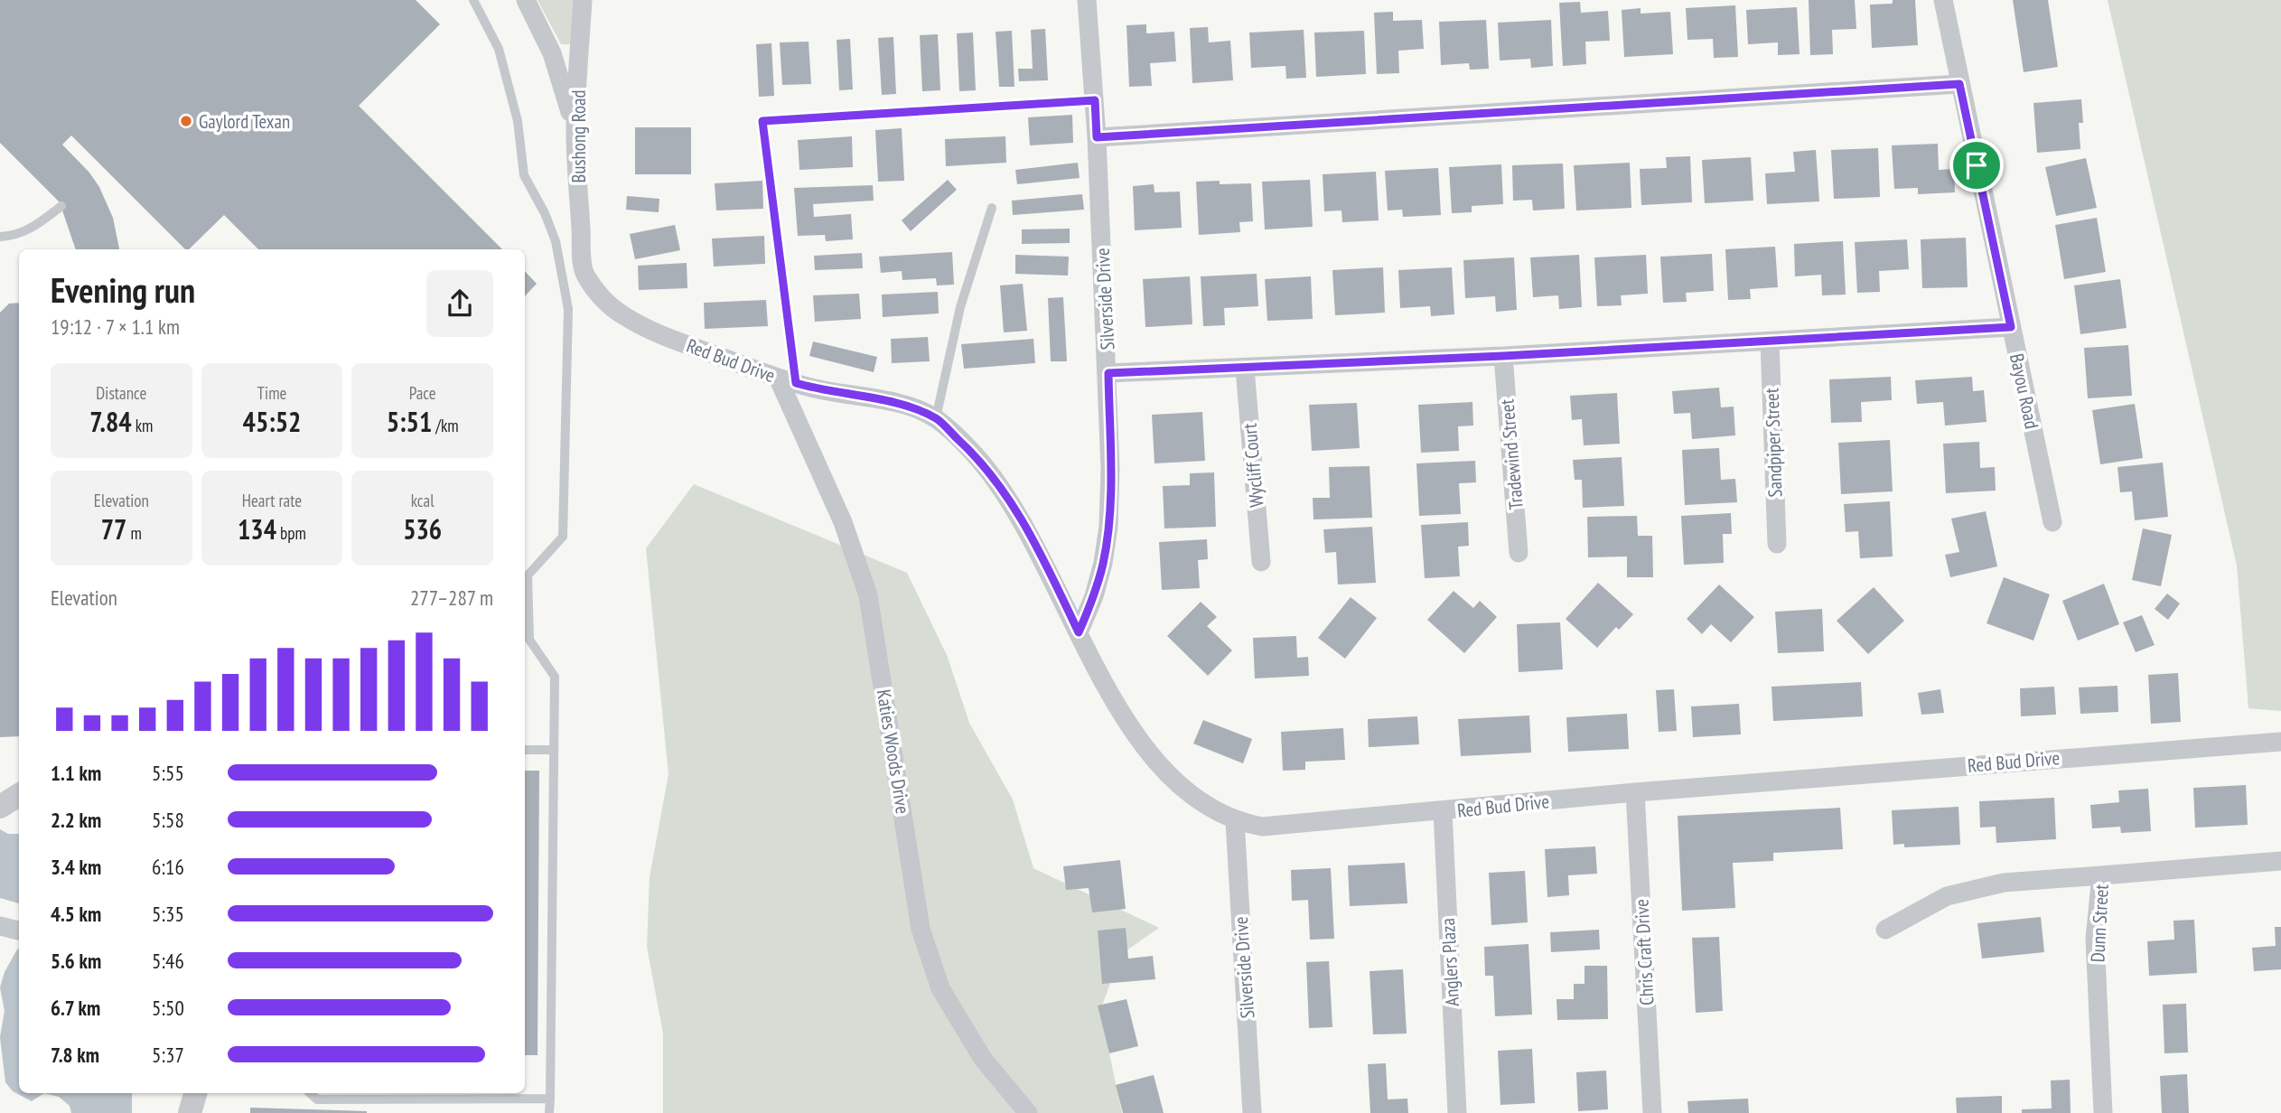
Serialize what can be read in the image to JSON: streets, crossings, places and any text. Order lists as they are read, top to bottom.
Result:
{
  "streets": {
    "street": [
      "Bushong Road",
      "Silverside Drive",
      "Red Bud Drive",
      "Bayou Road",
      "Sandpiper Street",
      "Tradewind Street",
      "Wycliff Court",
      "Katies Woods Drive",
      "Dunn Street",
      "Chris Craft Drive",
      "Anglers Plaza"
    ]
  },
  "crossings": [
    ["Bushong Road", "Red Bud Drive"],
    ["Silverside Drive", "Red Bud Drive"],
    ["Red Bud Drive", "Katies Woods Drive"],
    ["Red Bud Drive", "Chris Craft Drive"],
    ["Red Bud Drive", "Anglers Plaza"]
  ],
  "places": ["Gaylord Texan"],
  "page": {
    "heading": ["Evening run", "19:12 · 7 × 1.1 km"],
    "stats": [
      ["Distance", "7.84 km"],
      ["Time", "45:52"],
      ["Pace", "5:51 /km"],
      ["Elevation", "77 m"],
      ["Heart rate", "134 bpm"],
      ["kcal", "536"]
    ],
    "chart": ["Elevation", "277–287 m"],
    "list": [
      {
        "name": "1.1 km",
        "note": "5:55"
      },
      {
        "name": "2.2 km",
        "note": "5:58"
      },
      {
        "name": "3.4 km",
        "note": "6:16"
      },
      {
        "name": "4.5 km",
        "note": "5:35"
      },
      {
        "name": "5.6 km",
        "note": "5:46"
      },
      {
        "name": "6.7 km",
        "note": "5:50"
      },
      {
        "name": "7.8 km",
        "note": "5:37"
      }
    ]
  }
}
